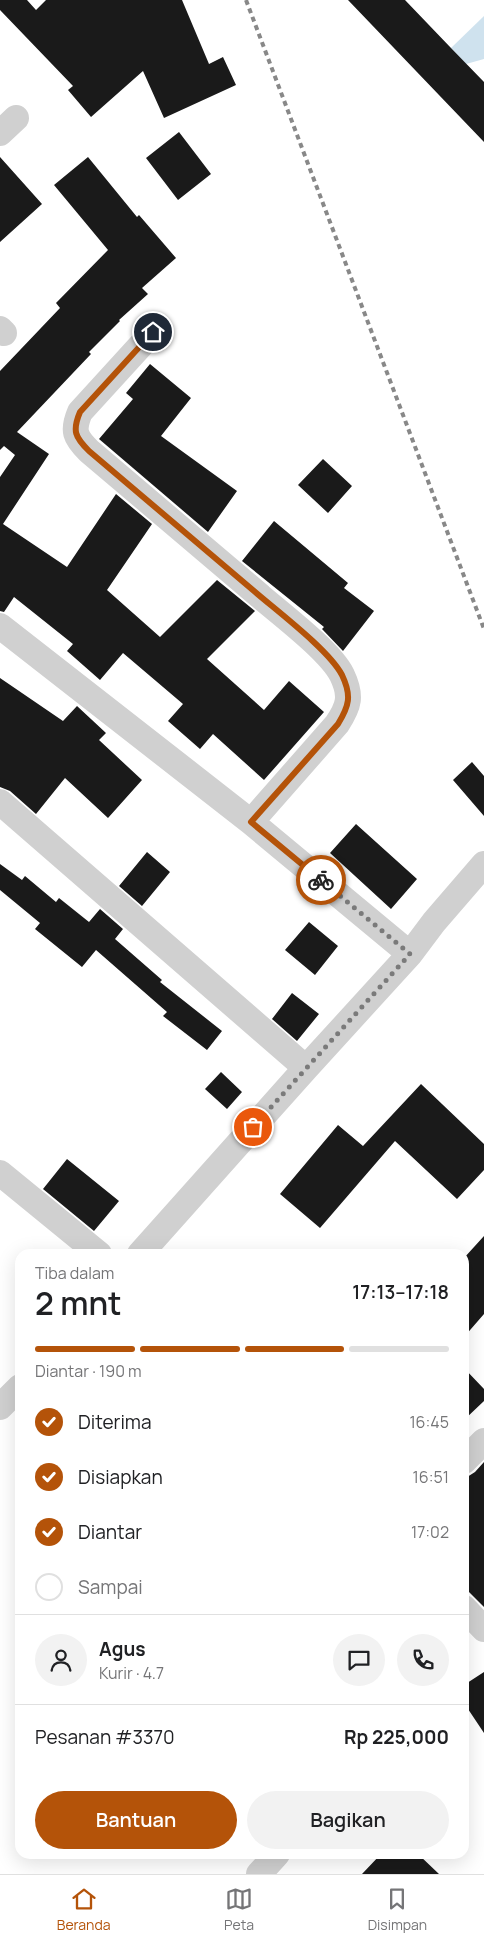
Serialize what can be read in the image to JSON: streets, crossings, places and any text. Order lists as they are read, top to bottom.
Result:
{
  "page": {
    "heading": ["2 mnt", "Tiba dalam", "17:13–17:18"],
    "panel": [
      "Agus",
      "Kurir · 4.7",
      "Pesanan #3370",
      "Rp 225,000"
    ],
    "bar": "Diantar · 190 m",
    "list": [
      ["Diterima", "16:45"],
      ["Disiapkan", "16:51"],
      ["Diantar", "17:02"],
      "Sampai"
    ],
    "buttons": ["Bantuan", "Bagikan"],
    "tabs": ["Beranda", "Peta", "Disimpan"]
  }
}
